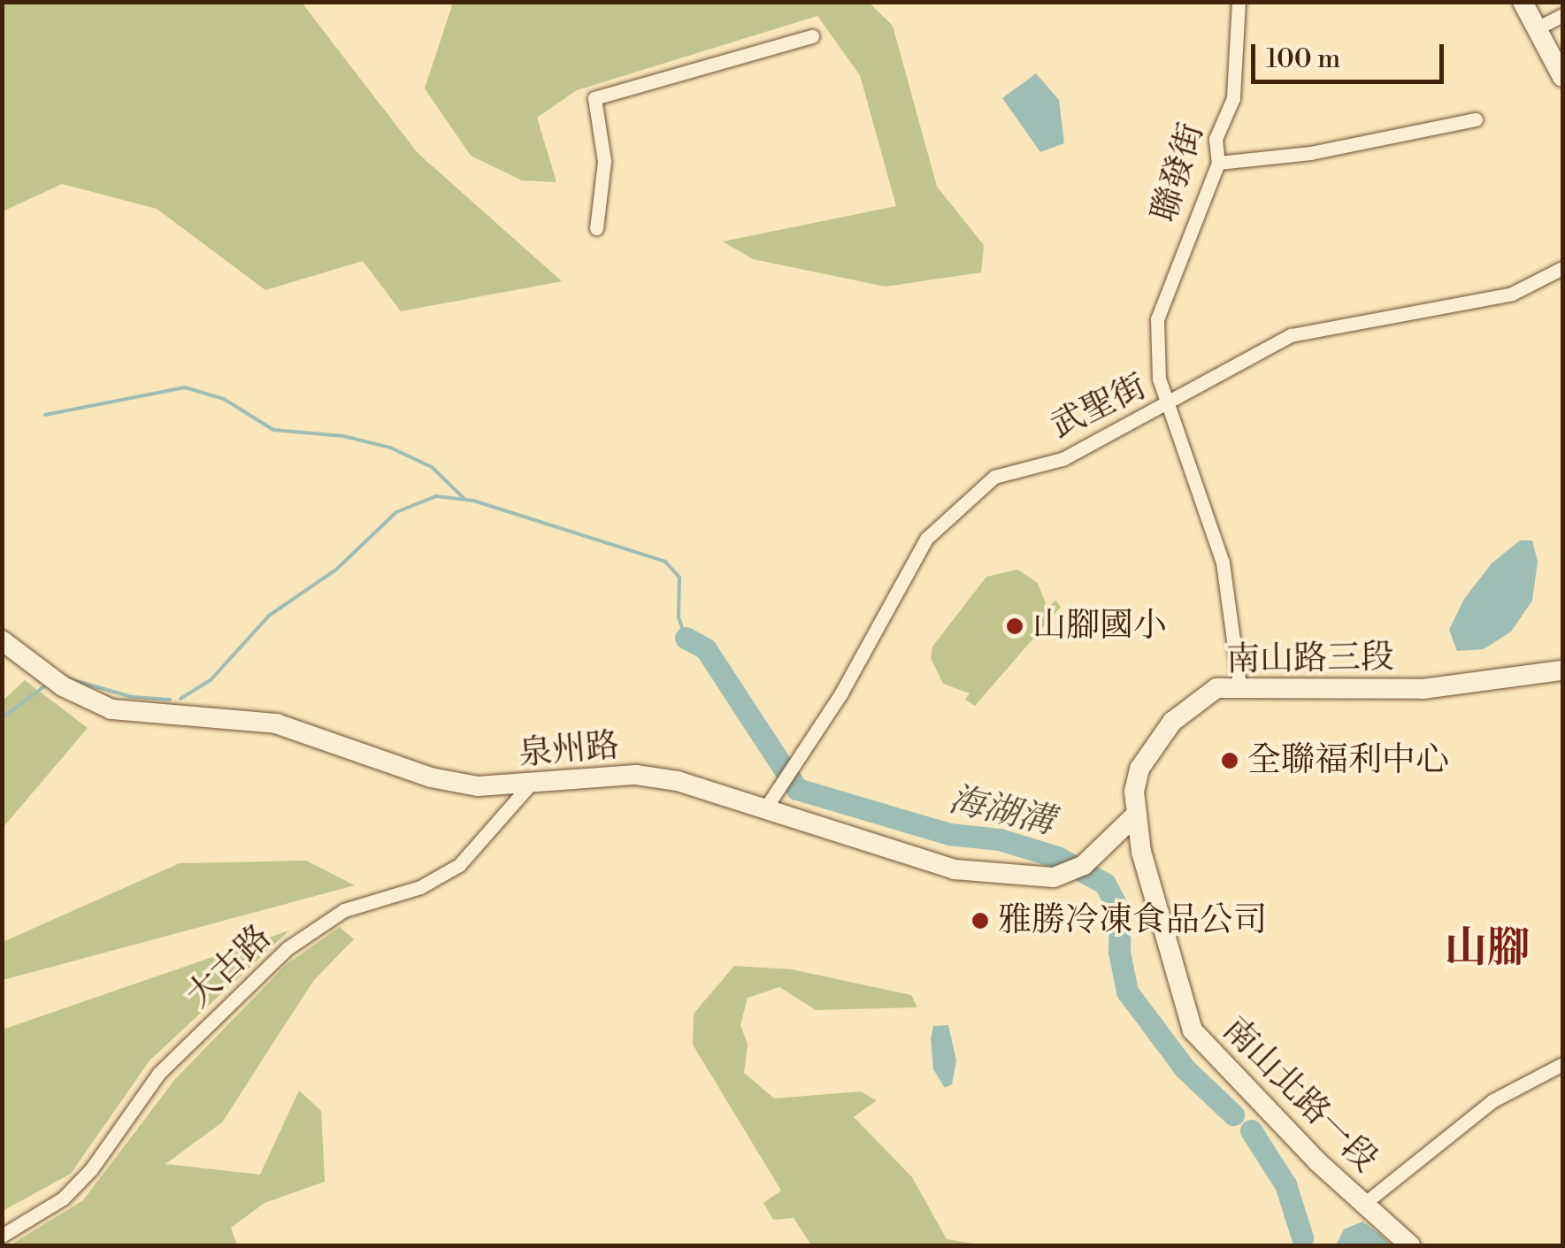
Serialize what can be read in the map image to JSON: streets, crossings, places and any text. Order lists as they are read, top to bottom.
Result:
{
  "streets": {
    "street": [
      "聯發街",
      "武聖街",
      "南山路三段",
      "泉州路",
      "大古路",
      "南山北路一段"
    ]
  },
  "crossings": [
    ["聯發街", "武聖街"],
    ["聯發街", "南山路三段"],
    ["武聖街", "泉州路"],
    ["南山路三段", "泉州路"],
    ["南山路三段", "南山北路一段"],
    ["泉州路", "大古路"],
    ["泉州路", "南山北路一段"]
  ],
  "districts": ["山腳"],
  "water": ["海湖溝"],
  "places": ["山腳國小", "全聯福利中心", "雅勝冷凍食品公司"],
  "scale_bar": "100 m"
}
